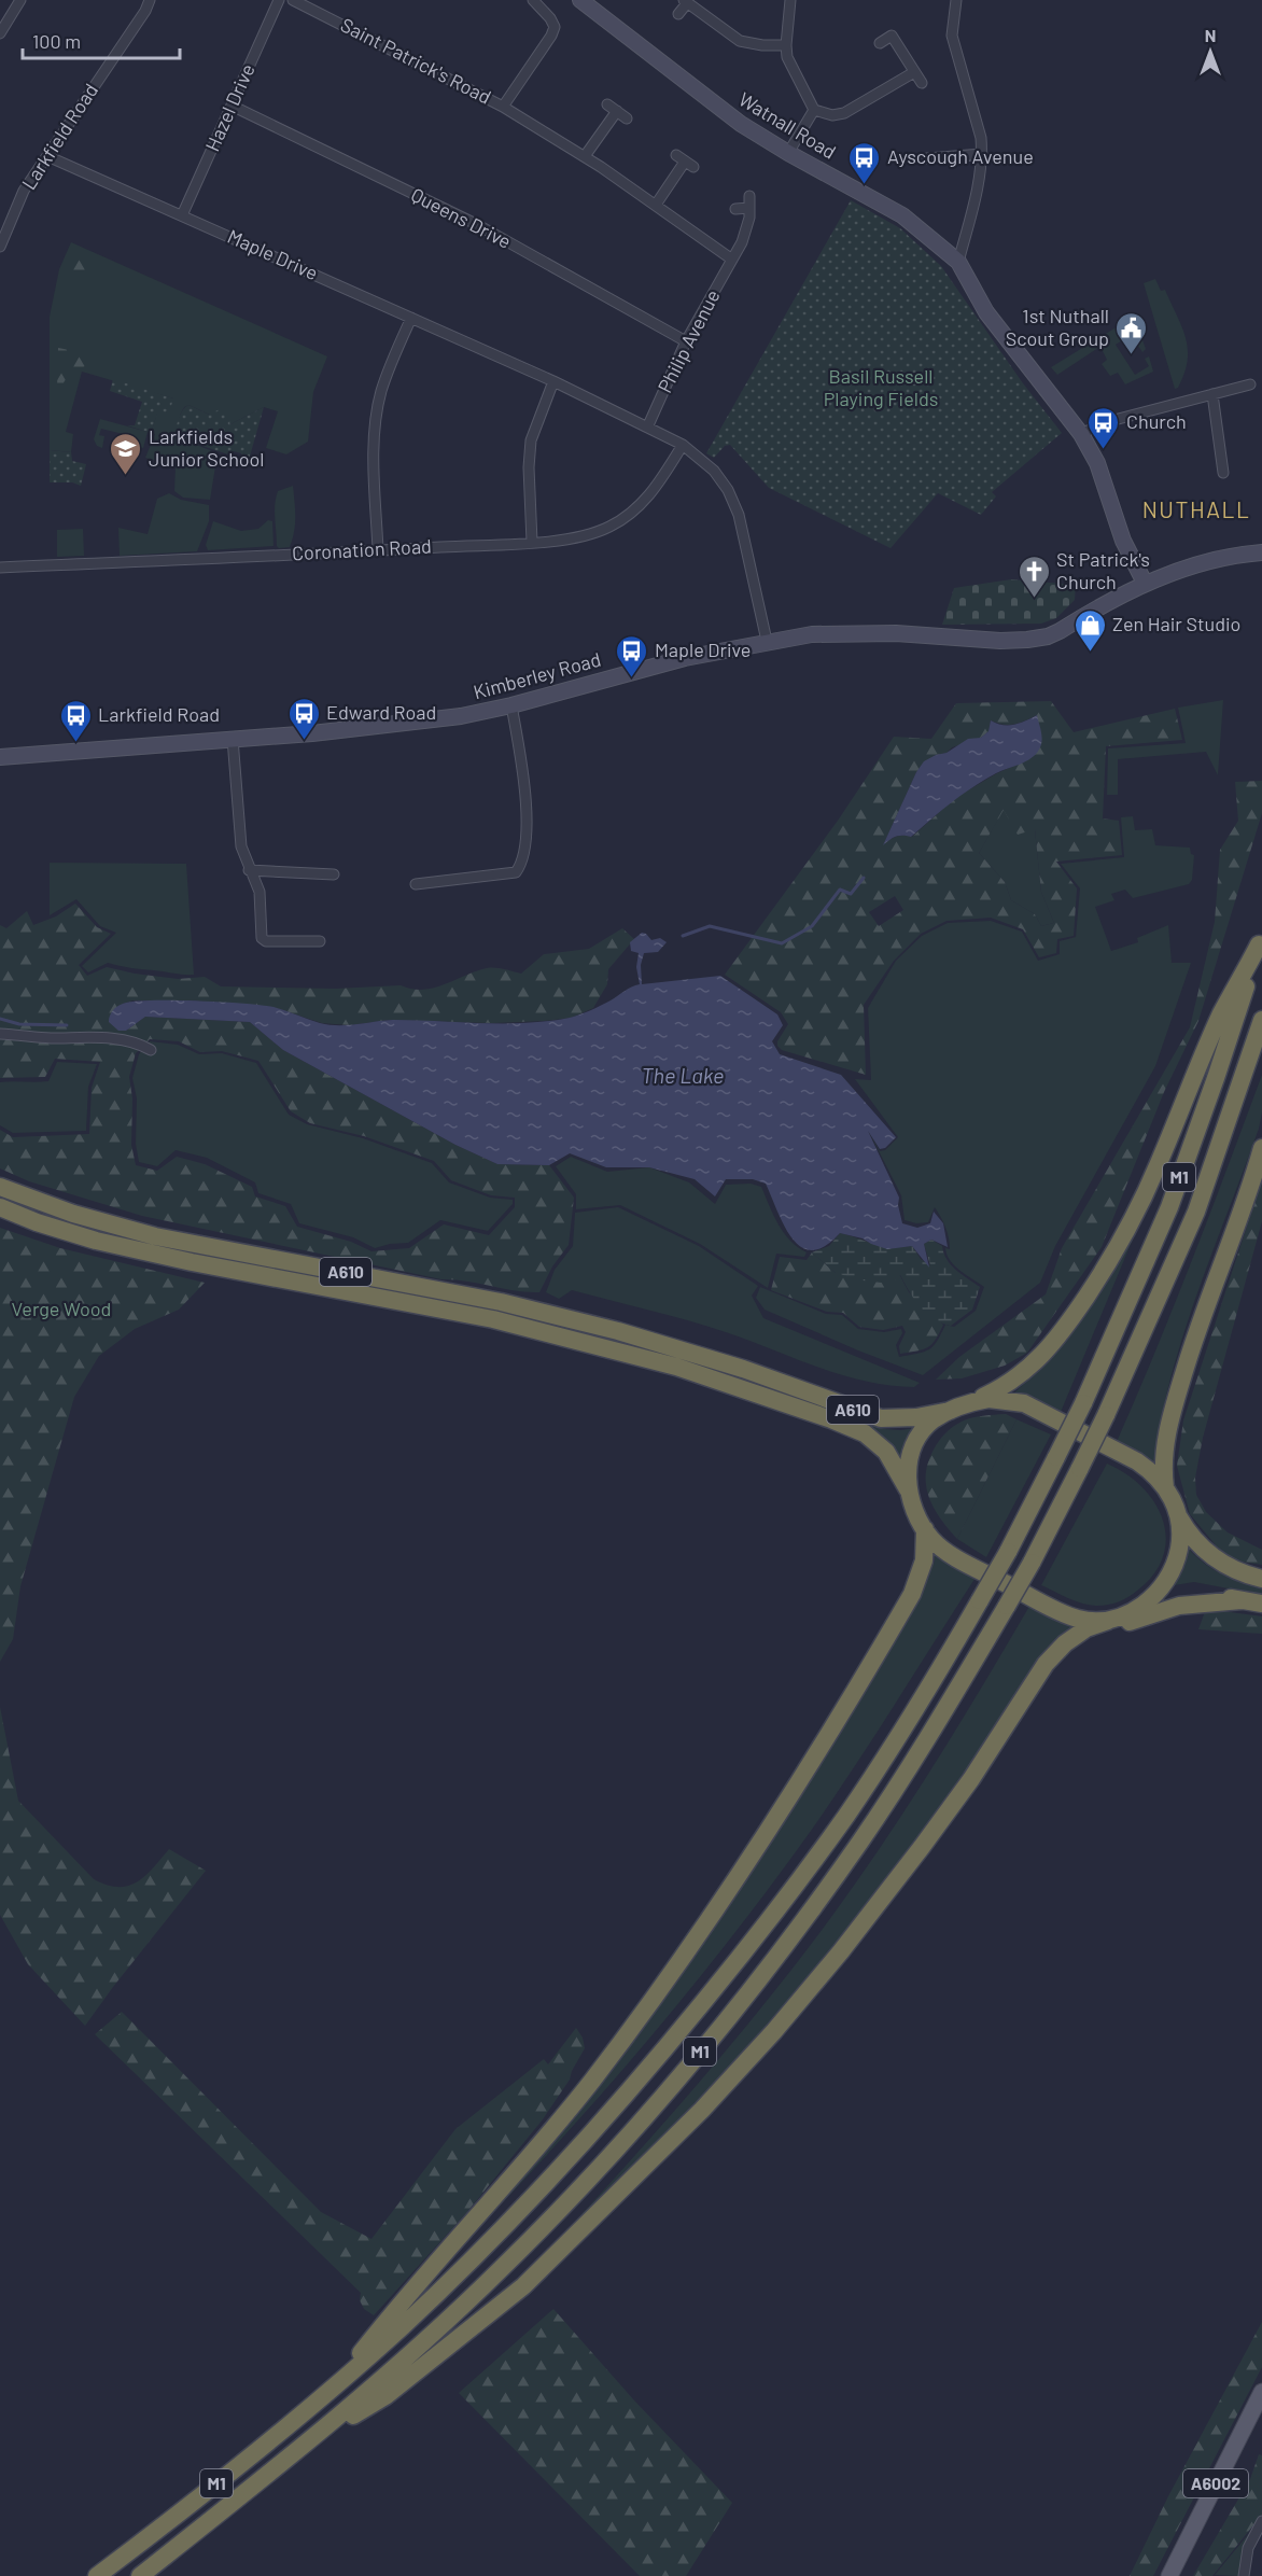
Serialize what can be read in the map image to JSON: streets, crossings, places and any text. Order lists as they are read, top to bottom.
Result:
{
  "streets": {
    "highway": ["M1", "A610"],
    "main road": ["A6002"],
    "street": [
      "Saint Patrick's Road",
      "Hazel Drive",
      "Watnall Road",
      "Larkfield Road",
      "Queens Drive",
      "Maple Drive",
      "Philip Avenue",
      "Coronation Road",
      "Kimberley Road"
    ]
  },
  "crossings": [
    ["Hazel Drive", "Queens Drive"],
    ["Hazel Drive", "Maple Drive"],
    ["Watnall Road", "Kimberley Road"],
    ["Larkfield Road", "Maple Drive"],
    ["Queens Drive", "Philip Avenue"],
    ["Maple Drive", "Philip Avenue"],
    ["Maple Drive", "Coronation Road"],
    ["Maple Drive", "Kimberley Road"]
  ],
  "districts": ["NUTHALL"],
  "water": ["The Lake"],
  "parks": ["Basil Russell Playing Fields", "Verge Wood"],
  "places": {
    "bus stop": [
      "Ayscough Avenue",
      "Church",
      "Maple Drive",
      "Edward Road",
      "Larkfield Road"
    ],
    "public building": ["1st Nuthall Scout Group"],
    "school or university": ["Larkfields Junior School"],
    "church": ["St Patrick's Church"],
    "shop": ["Zen Hair Studio"]
  },
  "scale_bar": "100 m",
  "north": "top"
}
